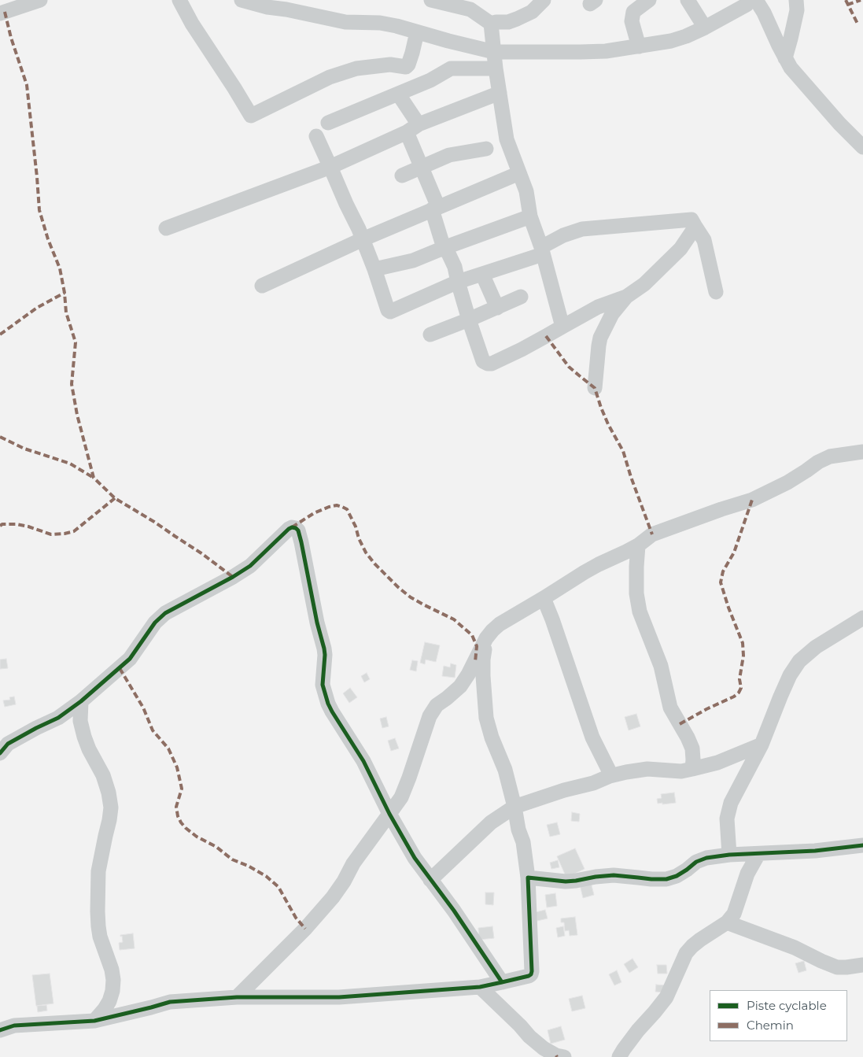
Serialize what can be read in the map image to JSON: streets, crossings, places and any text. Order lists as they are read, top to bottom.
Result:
{
  "legend": ["Piste cyclable", "Chemin"]
}
